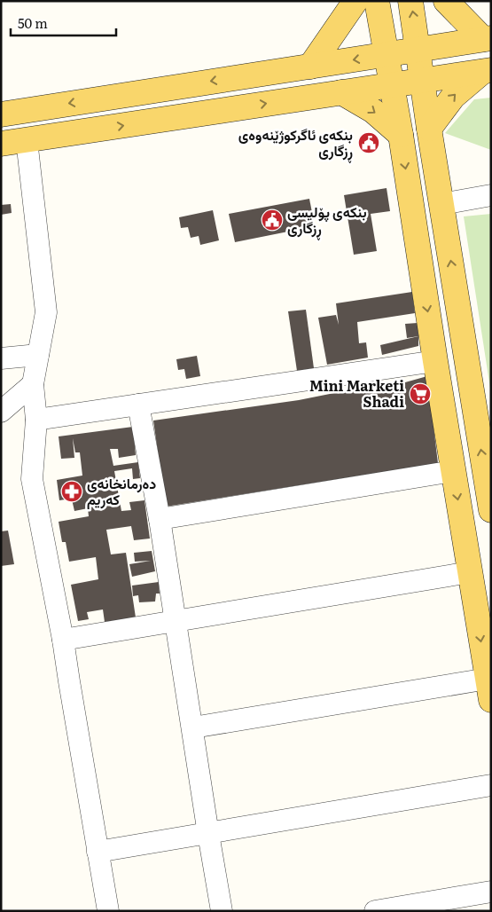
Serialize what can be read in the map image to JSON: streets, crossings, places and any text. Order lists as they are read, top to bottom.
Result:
{
  "places": {
    "public building": ["بنکەی ئاگرکوژێنەوەی ڕزگاری", "بنکەی پۆلیسی ڕزگاری"],
    "supermarket": ["Mini Marketi Shadi"],
    "pharmacy": ["دەرمانخانەی کەریم"]
  },
  "scale_bar": "50 m"
}
